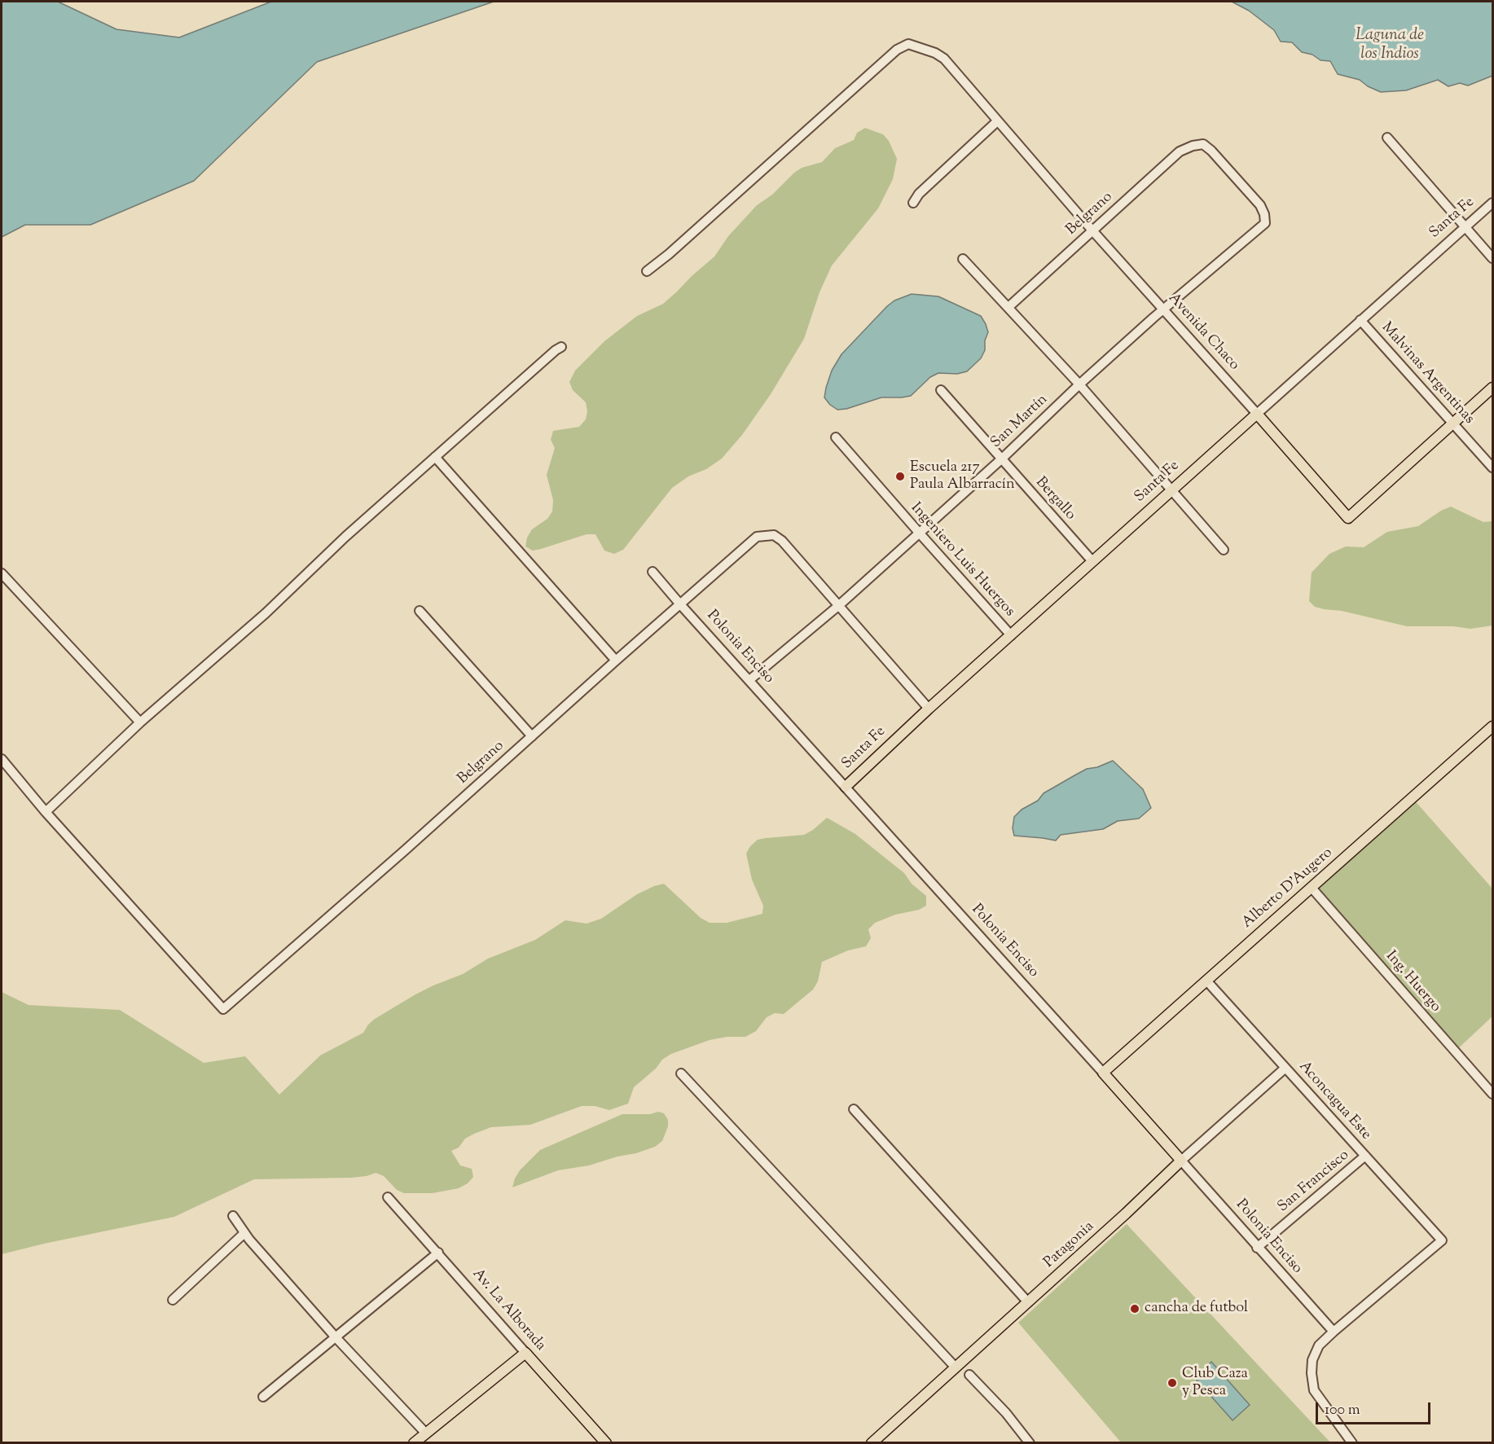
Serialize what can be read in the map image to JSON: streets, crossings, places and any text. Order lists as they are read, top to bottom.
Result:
{
  "streets": {
    "main road": [
      "Santa Fe",
      "Avenida Chaco",
      "Polonia Enciso",
      "Alberto D'Augero",
      "Patagonia",
      "Av. La Alborada"
    ],
    "street": [
      "Belgrano",
      "Malvinas Argentinas",
      "San Martín",
      "Bergallo",
      "Ingeniero Luis Huergos",
      "Ing. Huergo",
      "Aconcagua Este",
      "San Francisco"
    ]
  },
  "crossings": [
    ["Belgrano", "Avenida Chaco"],
    ["Belgrano", "San Martín"],
    ["Belgrano", "Polonia Enciso"],
    ["Santa Fe", "Avenida Chaco"],
    ["Santa Fe", "Malvinas Argentinas"],
    ["Santa Fe", "Bergallo"],
    ["Santa Fe", "Ingeniero Luis Huergos"],
    ["Santa Fe", "Polonia Enciso"],
    ["Avenida Chaco", "Malvinas Argentinas"],
    ["Avenida Chaco", "San Martín"],
    ["San Martín", "Bergallo"],
    ["San Martín", "Ingeniero Luis Huergos"],
    ["San Martín", "Polonia Enciso"],
    ["Polonia Enciso", "Alberto D'Augero"],
    ["Polonia Enciso", "Aconcagua Este"],
    ["Polonia Enciso", "San Francisco"],
    ["Polonia Enciso", "Patagonia"],
    ["Alberto D'Augero", "Ing. Huergo"],
    ["Alberto D'Augero", "Aconcagua Este"],
    ["Aconcagua Este", "San Francisco"],
    ["Aconcagua Este", "Patagonia"]
  ],
  "water": ["Laguna de los Indios"],
  "places": ["Escuela 217 Paula Albarracín", "cancha de futbol", "Club Caza y Pesca"],
  "scale_bar": "100 m"
}
